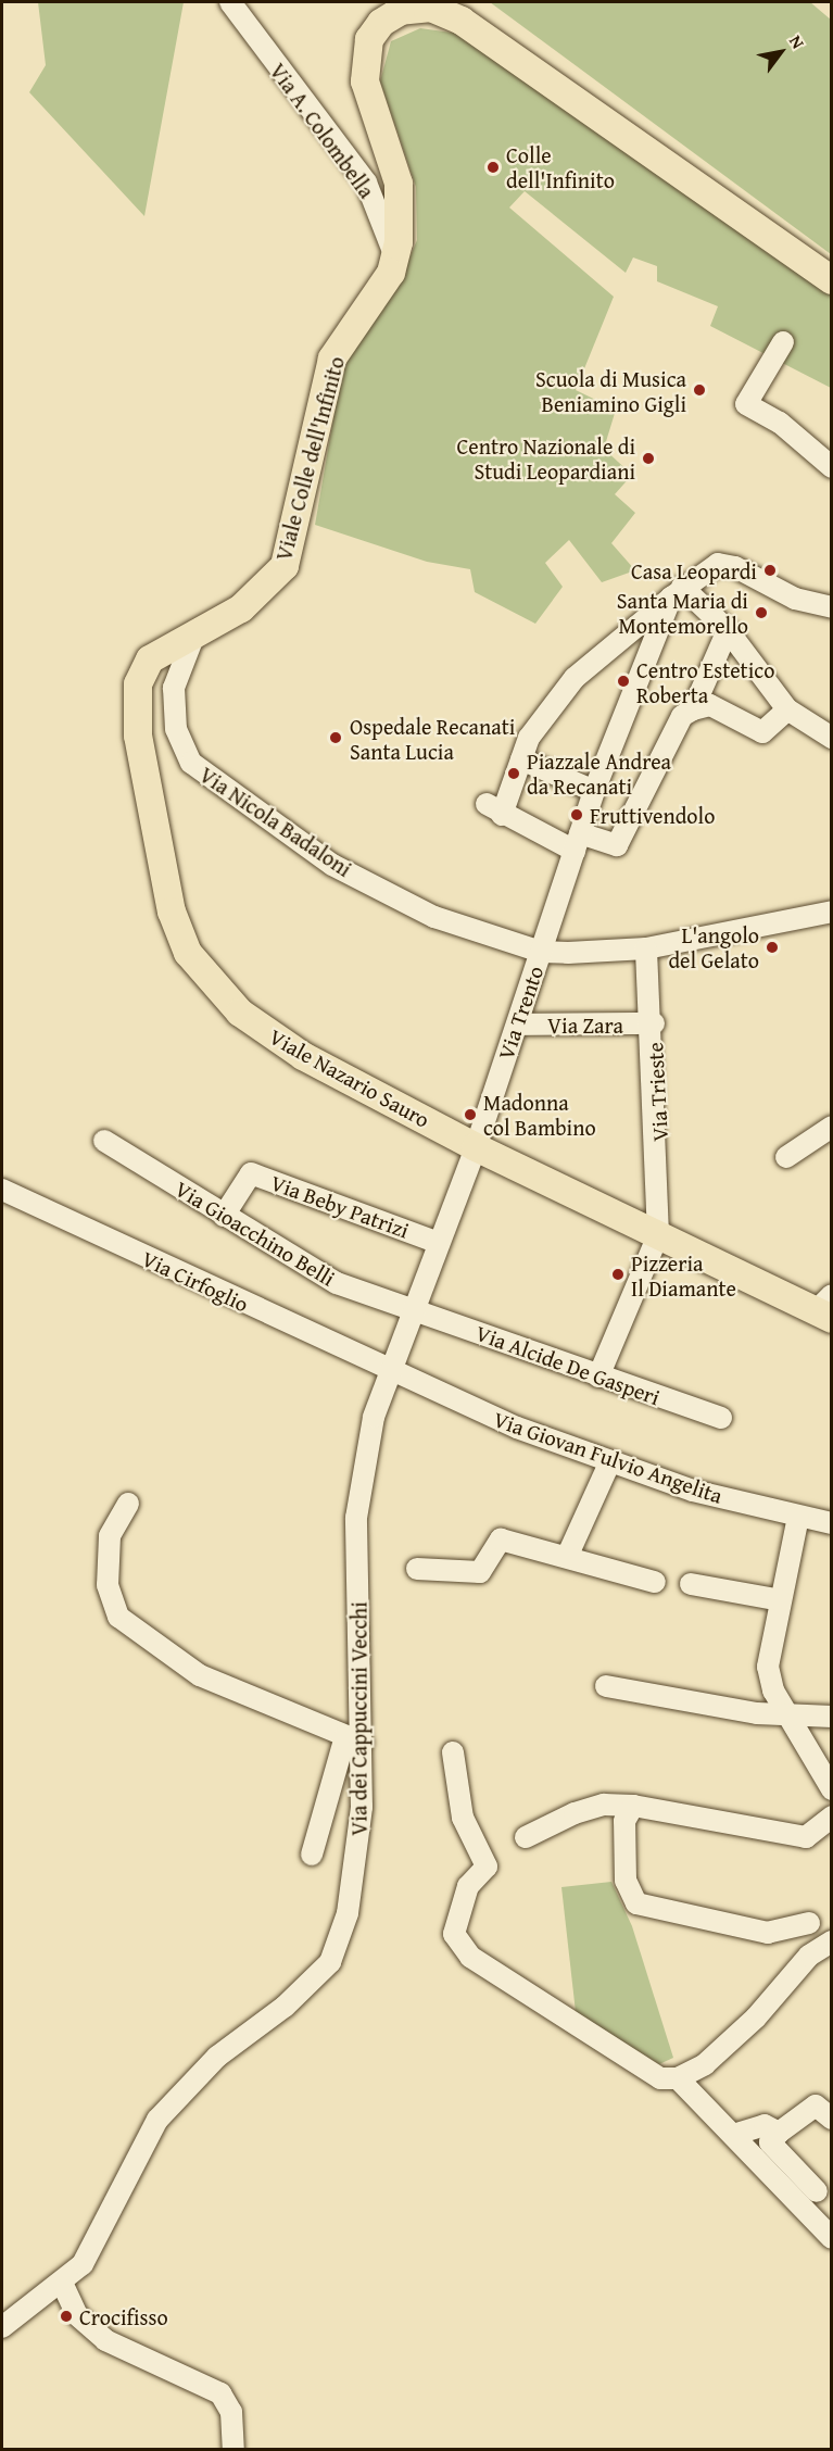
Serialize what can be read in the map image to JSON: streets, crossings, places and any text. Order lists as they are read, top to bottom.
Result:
{
  "streets": {
    "main road": ["Viale Colle dell'Infinito", "Viale Nazario Sauro"],
    "street": [
      "Via A. Colombella",
      "Via Nicola Badaloni",
      "Via Trento",
      "Via Zara",
      "Via Trieste",
      "Via Beby Patrizi",
      "Via Gioacchino Belli",
      "Via Cirfoglio",
      "Via Alcide De Gasperi",
      "Via Giovan Fulvio Angelita",
      "Via dei Cappuccini Vecchi"
    ]
  },
  "crossings": [
    ["Via A. Colombella", "Viale Colle dell'Infinito"],
    ["Viale Colle dell'Infinito", "Via Nicola Badaloni"],
    ["Viale Colle dell'Infinito", "Viale Nazario Sauro"],
    ["Via Nicola Badaloni", "Via Trento"],
    ["Via Nicola Badaloni", "Viale Nazario Sauro"],
    ["Via Nicola Badaloni", "Via Trieste"],
    ["Via Trento", "Via Zara"],
    ["Via Trento", "Viale Nazario Sauro"],
    ["Via Trento", "Via dei Cappuccini Vecchi"],
    ["Via Zara", "Via Trieste"],
    ["Viale Nazario Sauro", "Via Trieste"],
    ["Viale Nazario Sauro", "Via dei Cappuccini Vecchi"],
    ["Via Beby Patrizi", "Via Gioacchino Belli"],
    ["Via Beby Patrizi", "Via dei Cappuccini Vecchi"],
    ["Via Gioacchino Belli", "Via Alcide De Gasperi"],
    ["Via Gioacchino Belli", "Via dei Cappuccini Vecchi"],
    ["Via Cirfoglio", "Via Giovan Fulvio Angelita"],
    ["Via Cirfoglio", "Via dei Cappuccini Vecchi"],
    ["Via Alcide De Gasperi", "Via dei Cappuccini Vecchi"],
    ["Via Giovan Fulvio Angelita", "Via dei Cappuccini Vecchi"]
  ],
  "places": [
    "Colle dell'Infinito",
    "Scuola di Musica Beniamino Gigli",
    "Centro Nazionale di Studi Leopardiani",
    "Casa Leopardi",
    "Santa Maria di Montemorello",
    "Centro Estetico Roberta",
    "Ospedale Recanati Santa Lucia",
    "Piazzale Andrea da Recanati",
    "Fruttivendolo",
    "L'angolo del Gelato",
    "Madonna col Bambino",
    "Pizzeria Il Diamante",
    "Crocifisso"
  ],
  "north": "top right"
}
